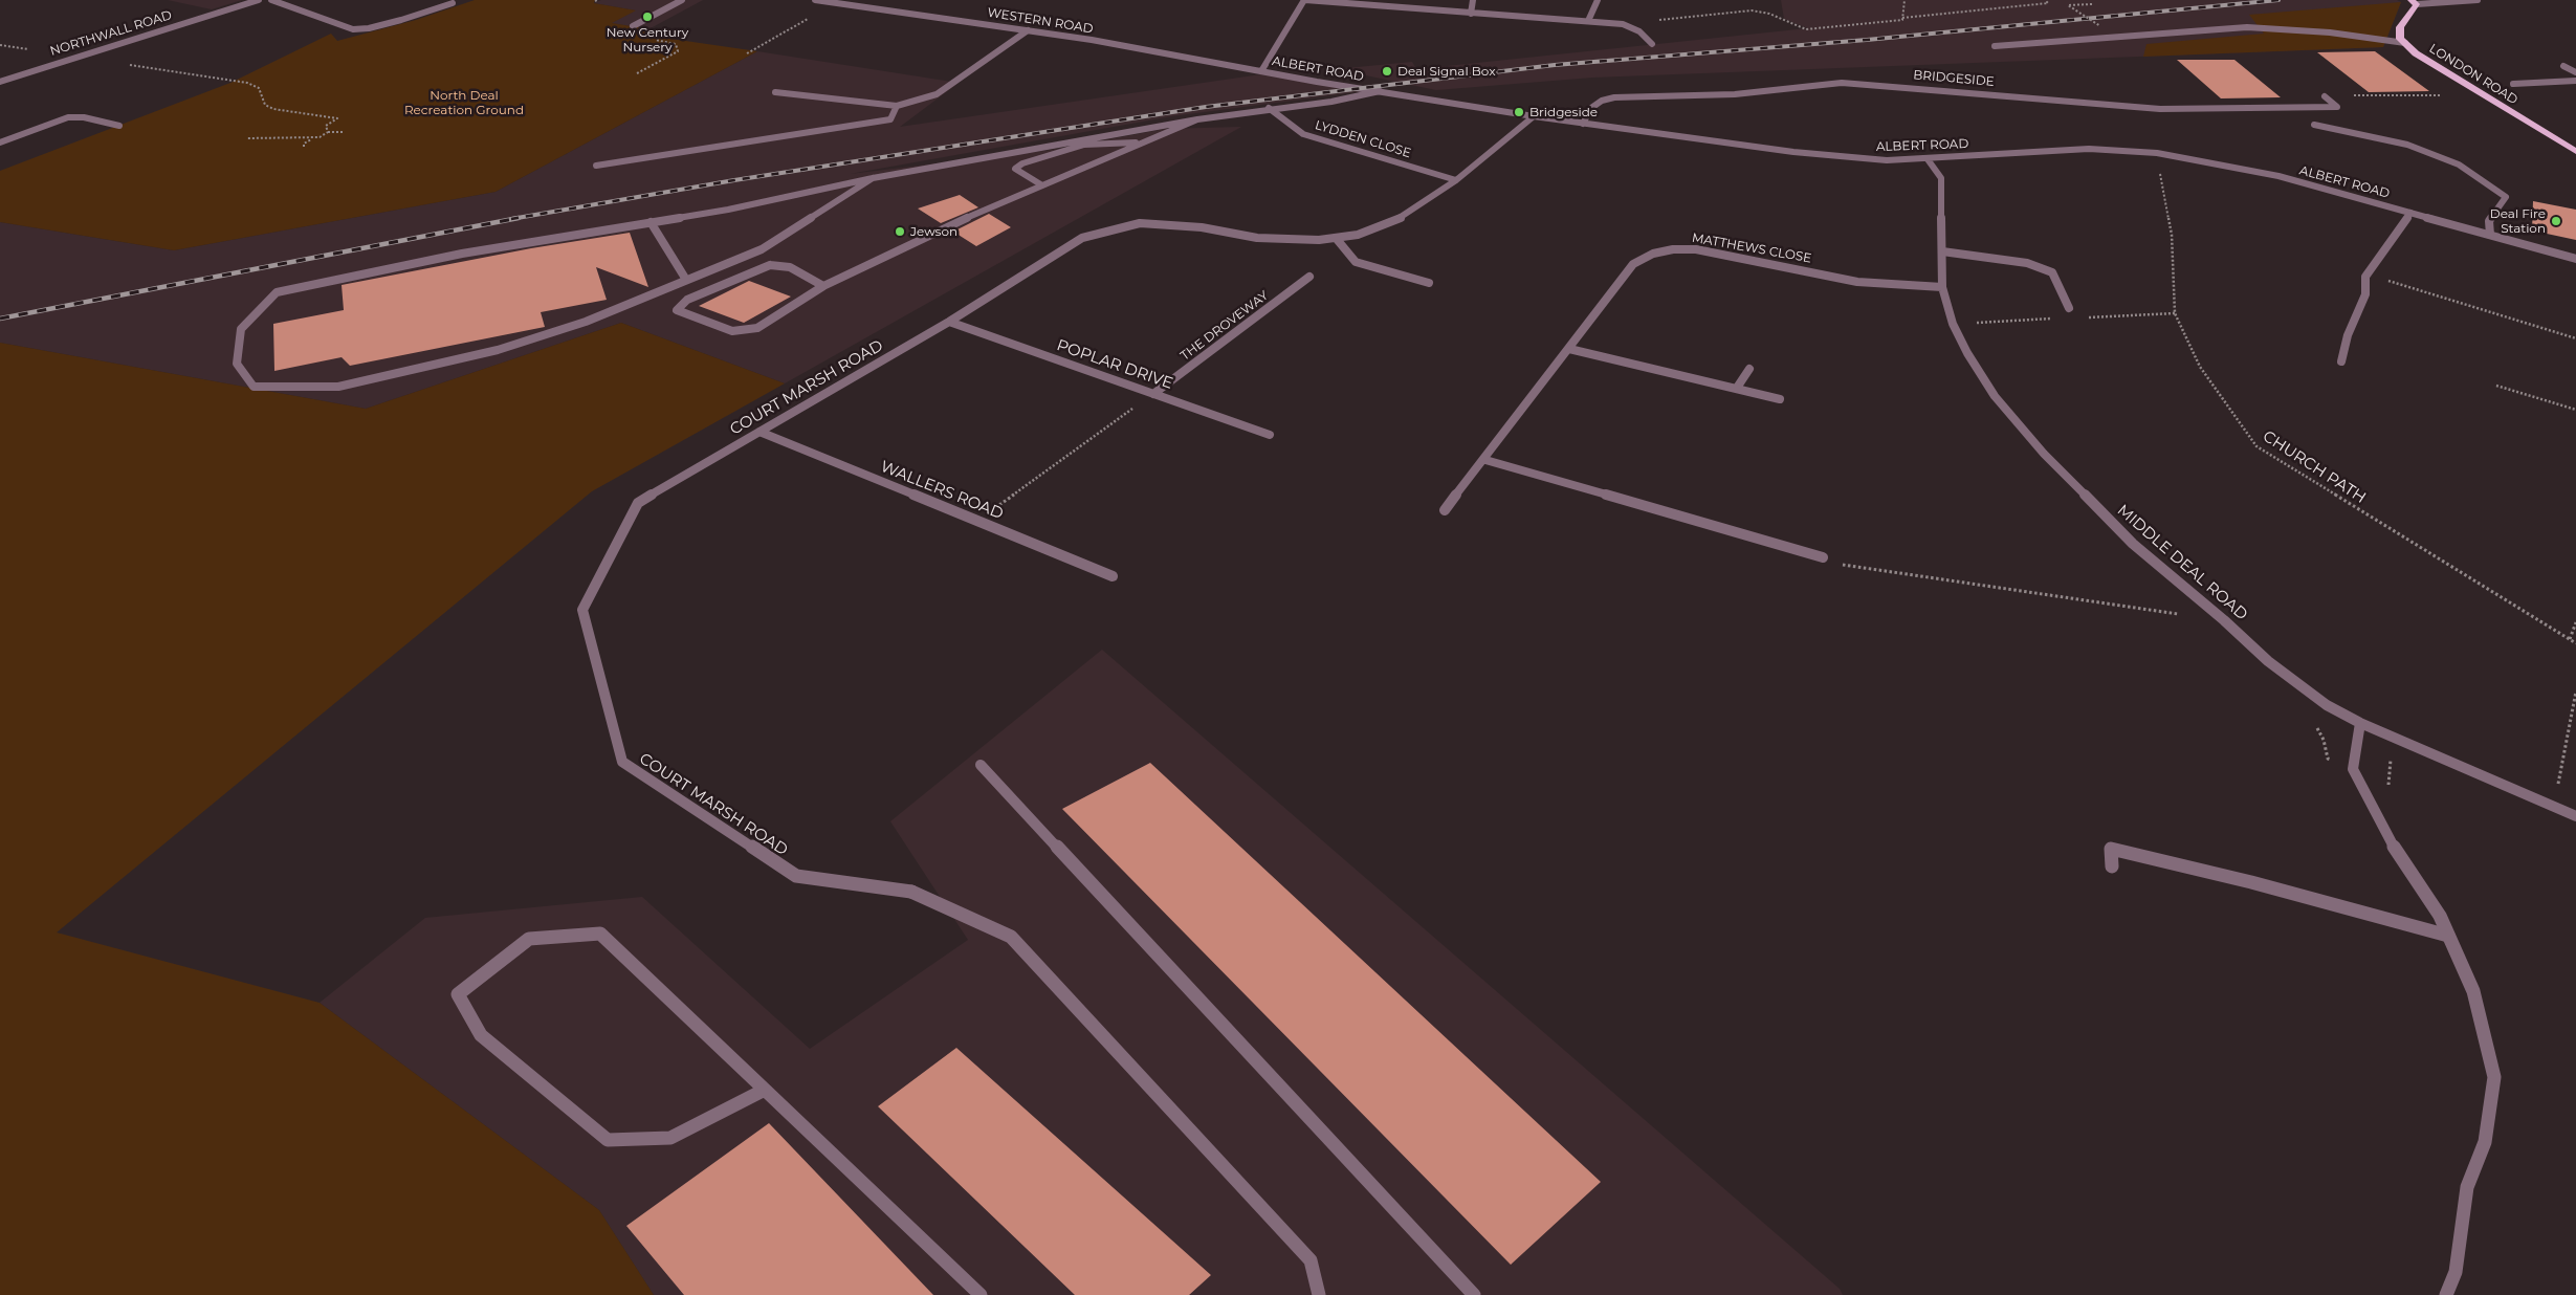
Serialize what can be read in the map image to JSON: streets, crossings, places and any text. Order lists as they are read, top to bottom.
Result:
{
  "streets": {
    "main road": ["LONDON ROAD"],
    "street": [
      "WESTERN ROAD",
      "NORTHWALL ROAD",
      "ALBERT ROAD",
      "BRIDGESIDE",
      "LYDDEN CLOSE",
      "MATTHEWS CLOSE",
      "THE DROVEWAY",
      "POPLAR DRIVE",
      "COURT MARSH ROAD",
      "WALLERS ROAD",
      "MIDDLE DEAL ROAD"
    ],
    "path": ["CHURCH PATH"]
  },
  "crossings": [
    ["WESTERN ROAD", "ALBERT ROAD"],
    ["ALBERT ROAD", "BRIDGESIDE"],
    ["ALBERT ROAD", "COURT MARSH ROAD"],
    ["ALBERT ROAD", "CHURCH PATH"],
    ["ALBERT ROAD", "MIDDLE DEAL ROAD"],
    ["LYDDEN CLOSE", "COURT MARSH ROAD"],
    ["MATTHEWS CLOSE", "MIDDLE DEAL ROAD"],
    ["THE DROVEWAY", "POPLAR DRIVE"],
    ["POPLAR DRIVE", "COURT MARSH ROAD"],
    ["COURT MARSH ROAD", "WALLERS ROAD"]
  ],
  "parks": ["North Deal Recreation Ground"],
  "places": [
    "New Century Nursery",
    "Deal Signal Box",
    "Bridgeside",
    "Deal Fire Station",
    "Jewson"
  ]
}
